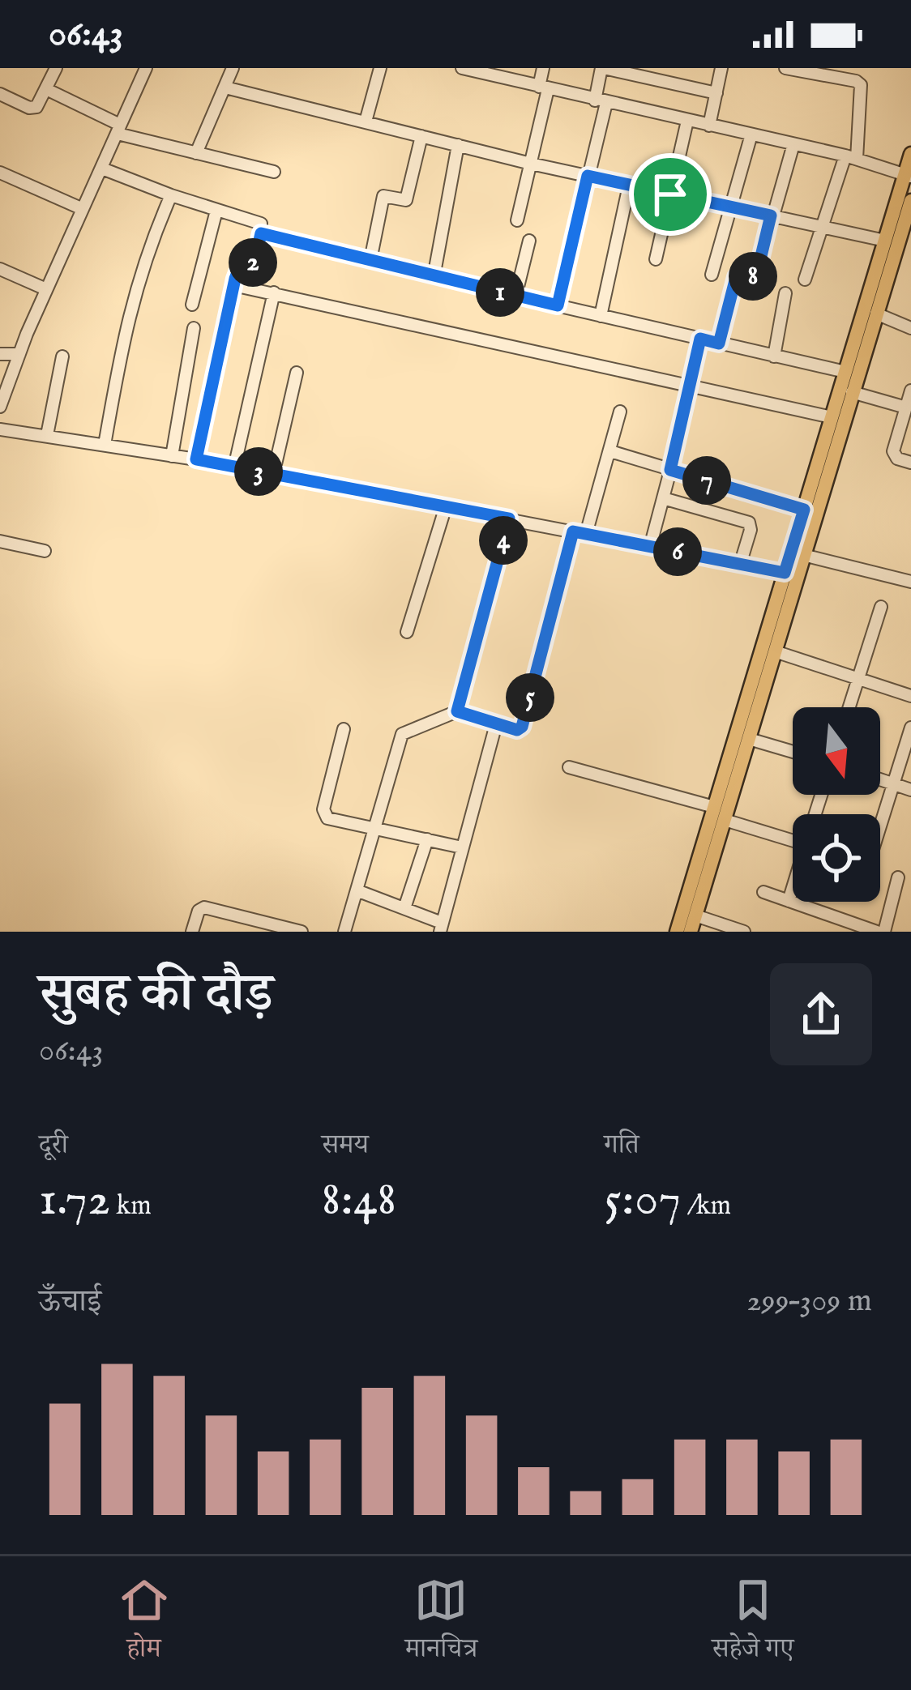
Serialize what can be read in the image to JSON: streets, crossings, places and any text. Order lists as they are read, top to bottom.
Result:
{
  "north": "bottom",
  "page": {
    "status": "06:43",
    "pins": [
      "2",
      "8",
      "1",
      "3",
      "7",
      "4",
      "6",
      "5"
    ],
    "heading": ["सुबह की दौड़", "06:43"],
    "stats": [
      ["दूरी", "1.72 km"],
      ["समय", "8:48"],
      ["गति", "5:07 /km"]
    ],
    "chart": ["ऊँचाई", "299–309 m"],
    "tabs": ["होम", "मानचित्र", "सहेजे गए"]
  }
}
